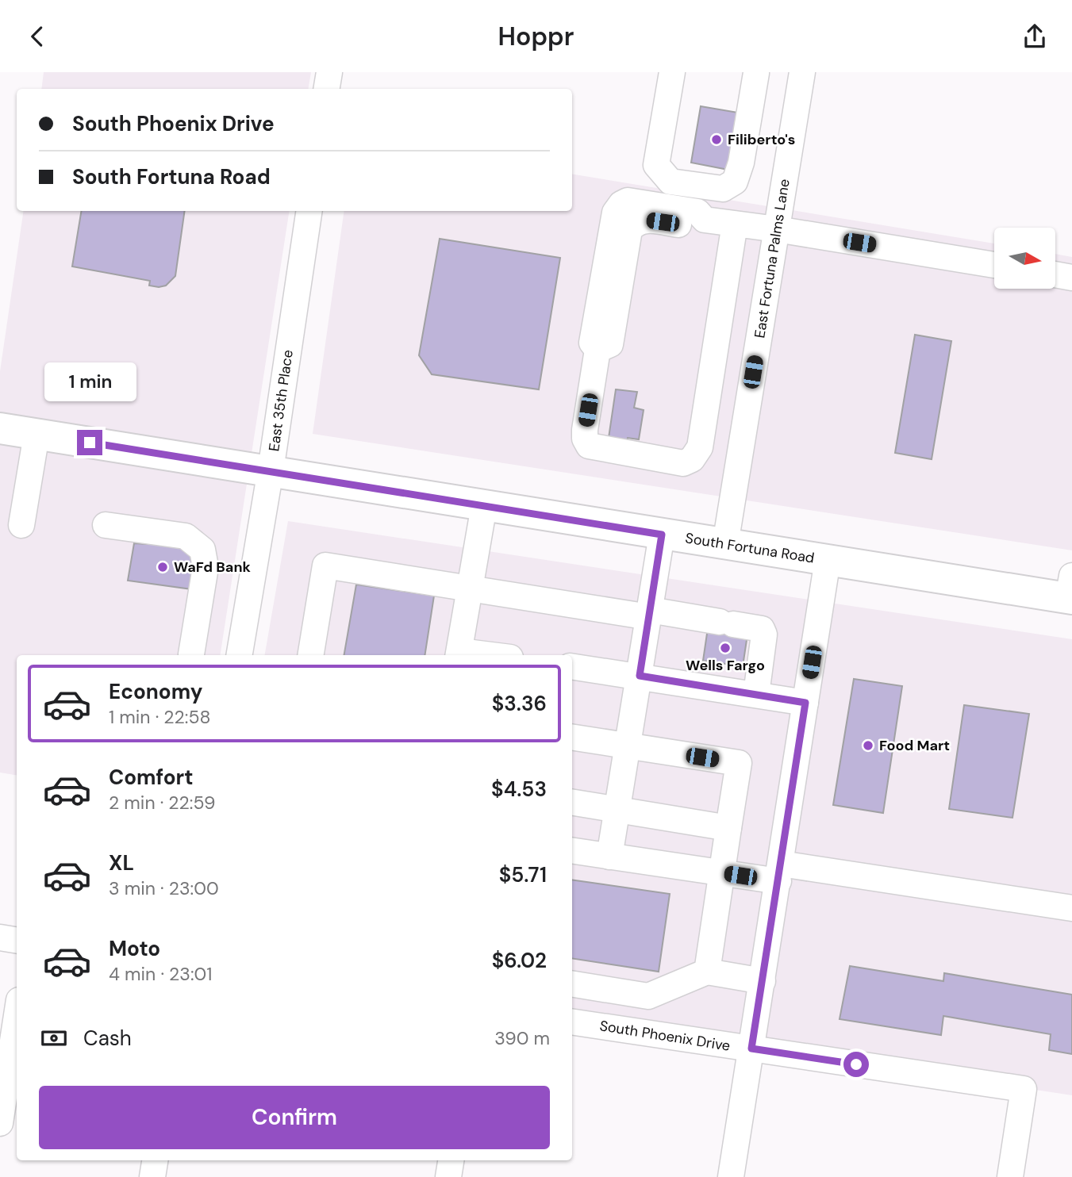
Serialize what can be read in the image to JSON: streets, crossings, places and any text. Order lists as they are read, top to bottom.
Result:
{
  "streets": {
    "main road": ["South Fortuna Road"],
    "street": ["East Fortuna Palms Lane", "East 35th Place", "South Phoenix Drive"]
  },
  "crossings": [
    ["East Fortuna Palms Lane", "South Fortuna Road"],
    ["East 35th Place", "South Fortuna Road"]
  ],
  "places": [
    "Filiberto's",
    "WaFd Bank",
    "Wells Fargo",
    "Food Mart"
  ],
  "north": "right",
  "page": {
    "header": "Hoppr",
    "banner": ["South Phoenix Drive", "South Fortuna Road"],
    "bubble": "1 min",
    "list": [
      {
        "name": "Economy",
        "note": "1 min · 22:58",
        "value": "$3.36"
      },
      {
        "name": "Comfort",
        "note": "2 min · 22:59",
        "value": "$4.53"
      },
      {
        "name": "XL",
        "note": "3 min · 23:00",
        "value": "$5.71"
      },
      {
        "name": "Moto",
        "note": "4 min · 23:01",
        "value": "$6.02"
      }
    ],
    "pay": ["Cash", "390 m"],
    "buttons": "Confirm"
  }
}
